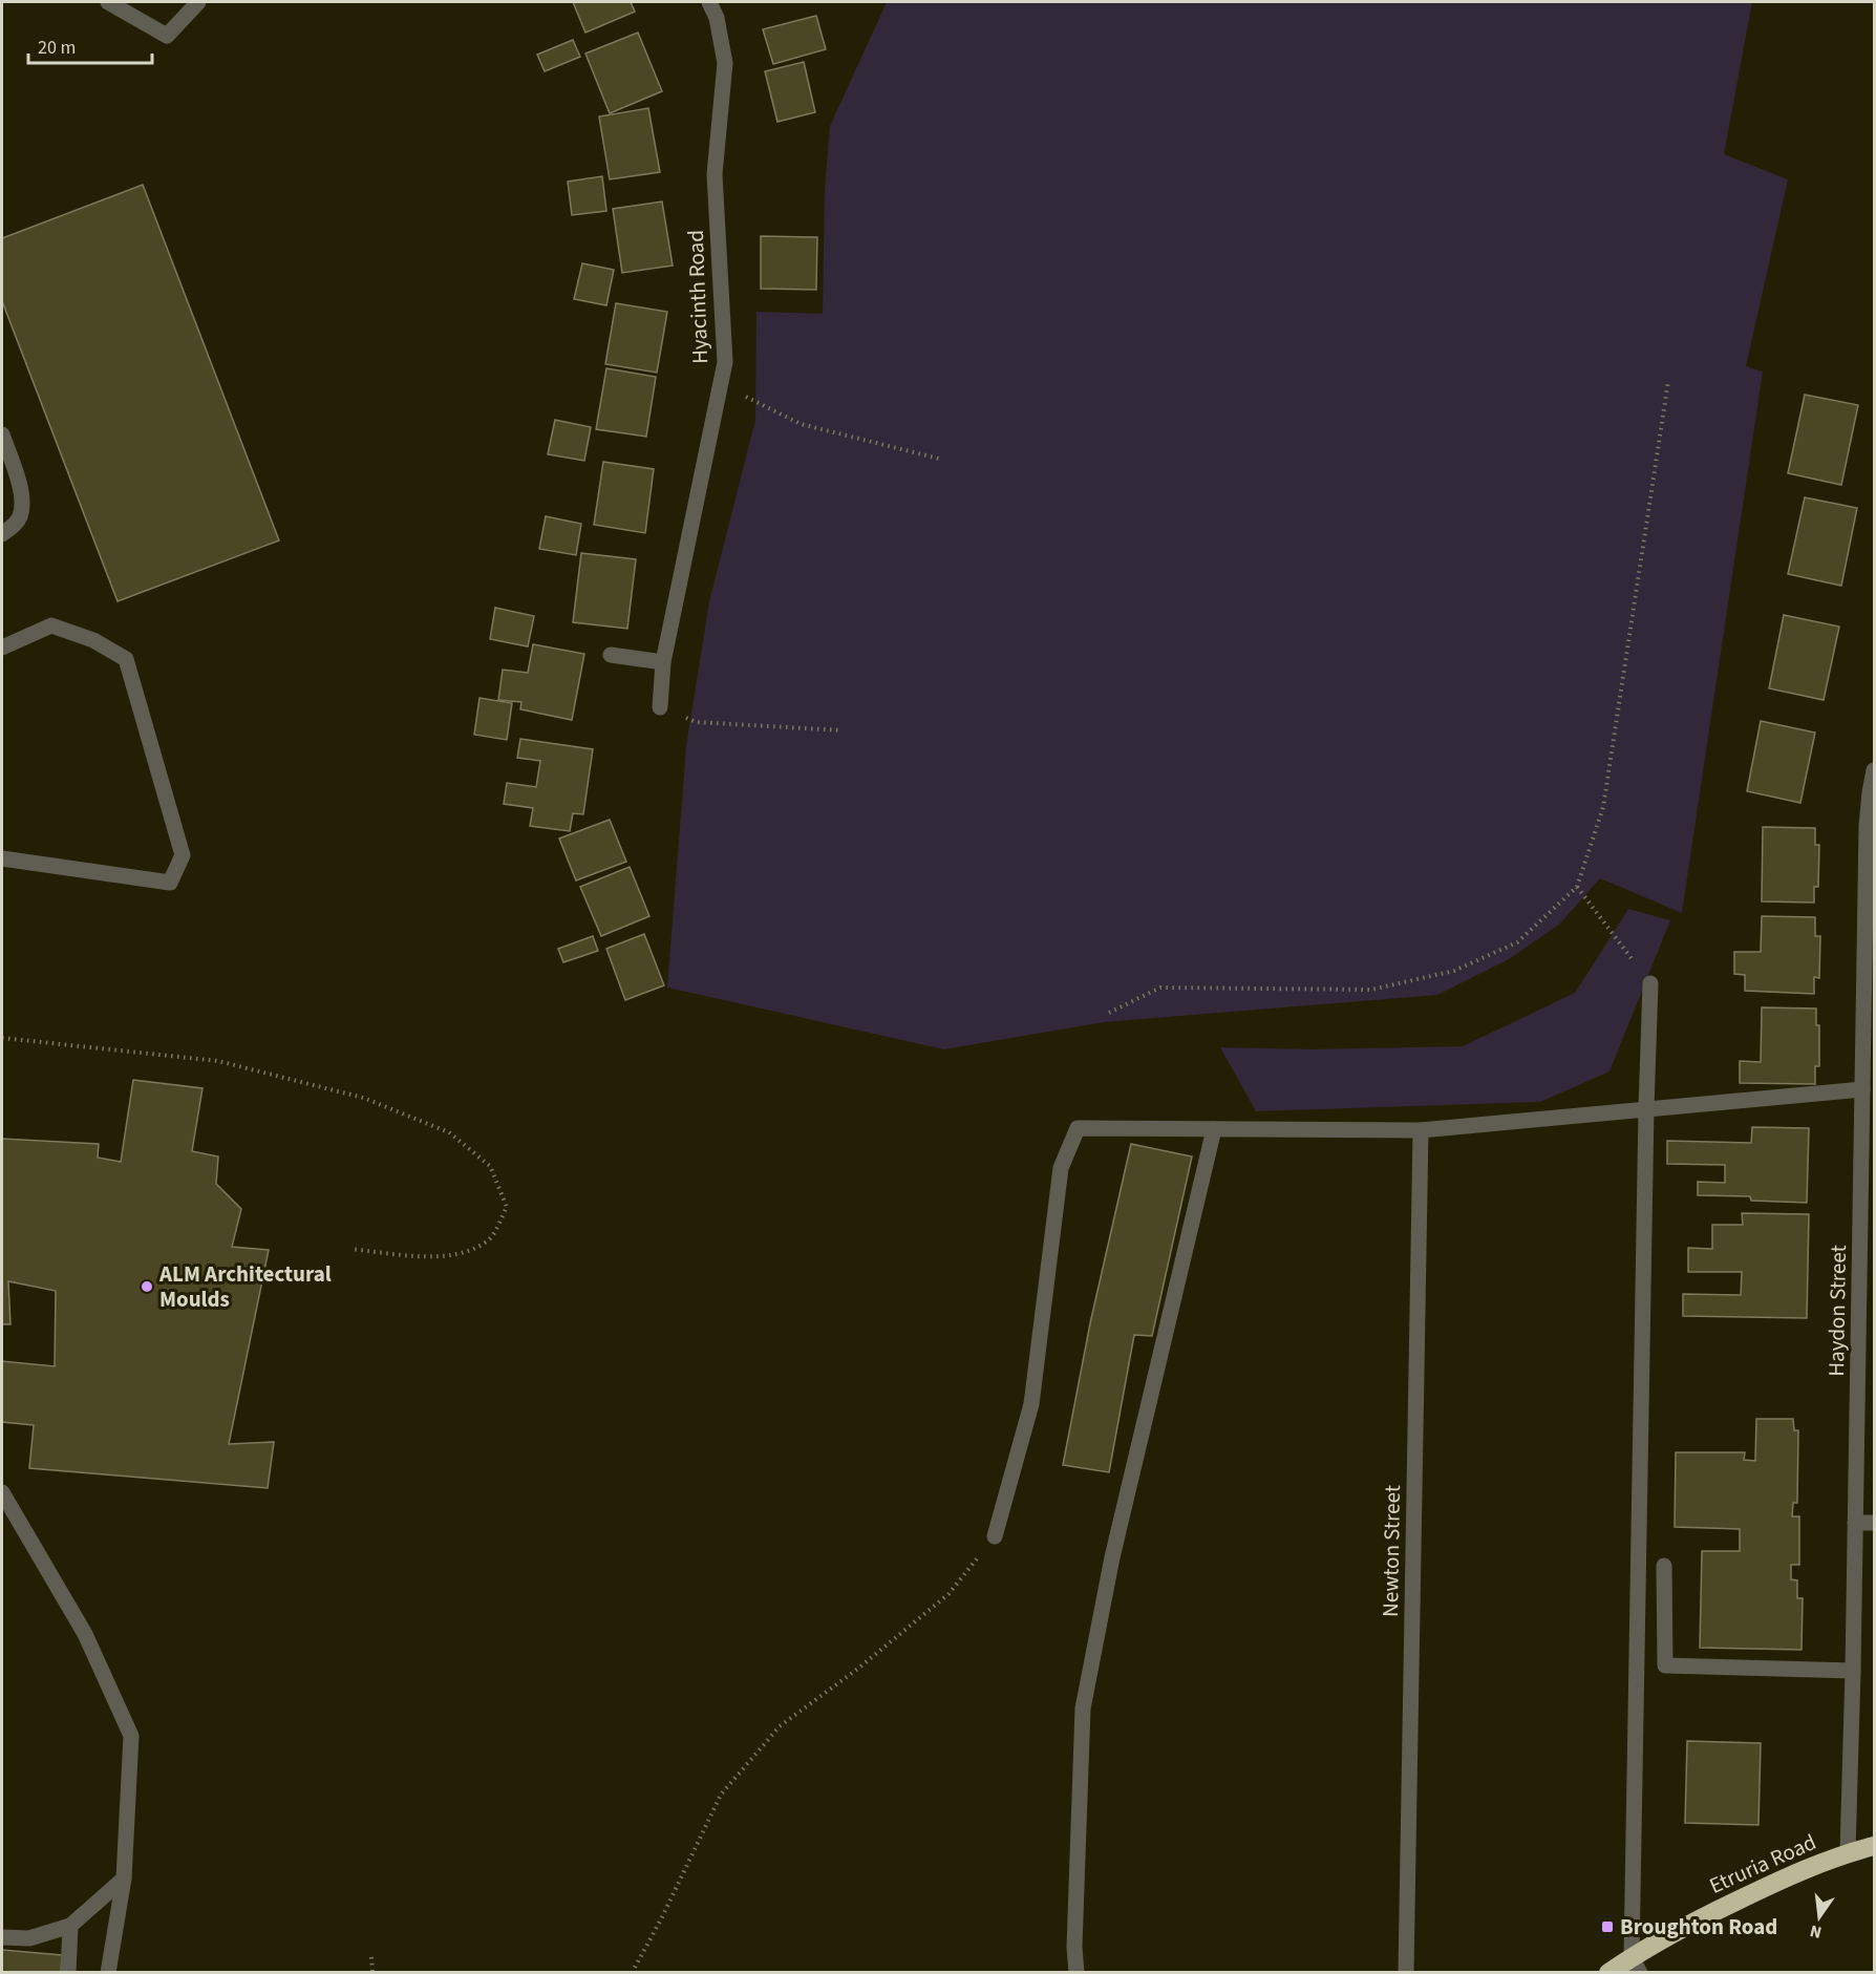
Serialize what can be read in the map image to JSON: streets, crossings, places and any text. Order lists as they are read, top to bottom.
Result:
{
  "streets": {
    "highway": ["Etruria Road"],
    "street": ["Hyacinth Road", "Haydon Street", "Newton Street"]
  },
  "crossings": [
    ["Haydon Street", "Etruria Road"]
  ],
  "places": {
    "other": ["ALM Architectural Moulds"],
    "transit": ["Broughton Road"]
  },
  "scale_bar": "20 m",
  "north": "bottom"
}
